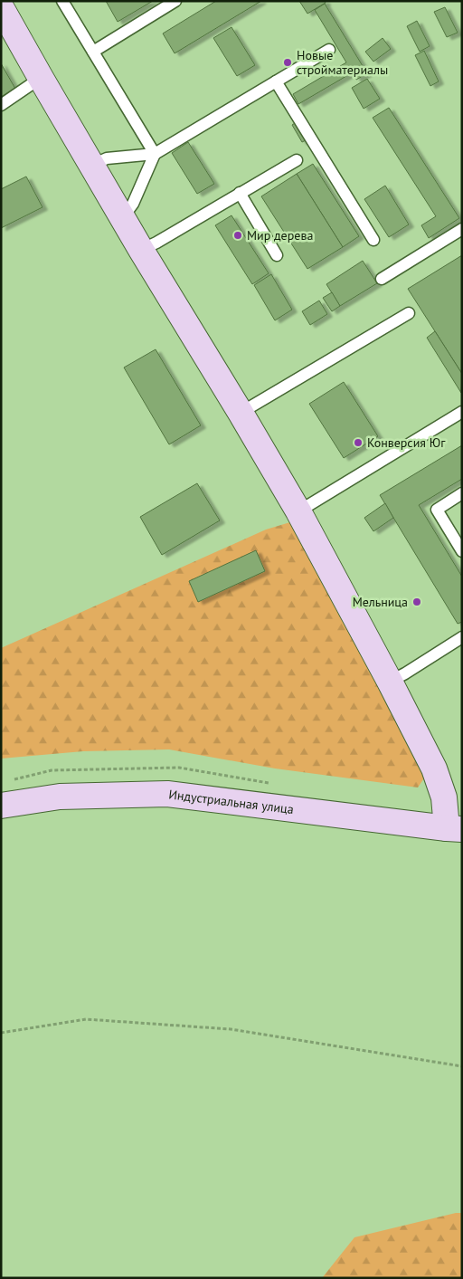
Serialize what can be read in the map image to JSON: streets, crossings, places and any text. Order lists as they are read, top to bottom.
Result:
{
  "streets": {
    "main road": ["Индустриальная улица"]
  },
  "places": [
    "Новые стройматериалы",
    "Мир дерева",
    "Конверсия Юг",
    "Мельница"
  ]
}
